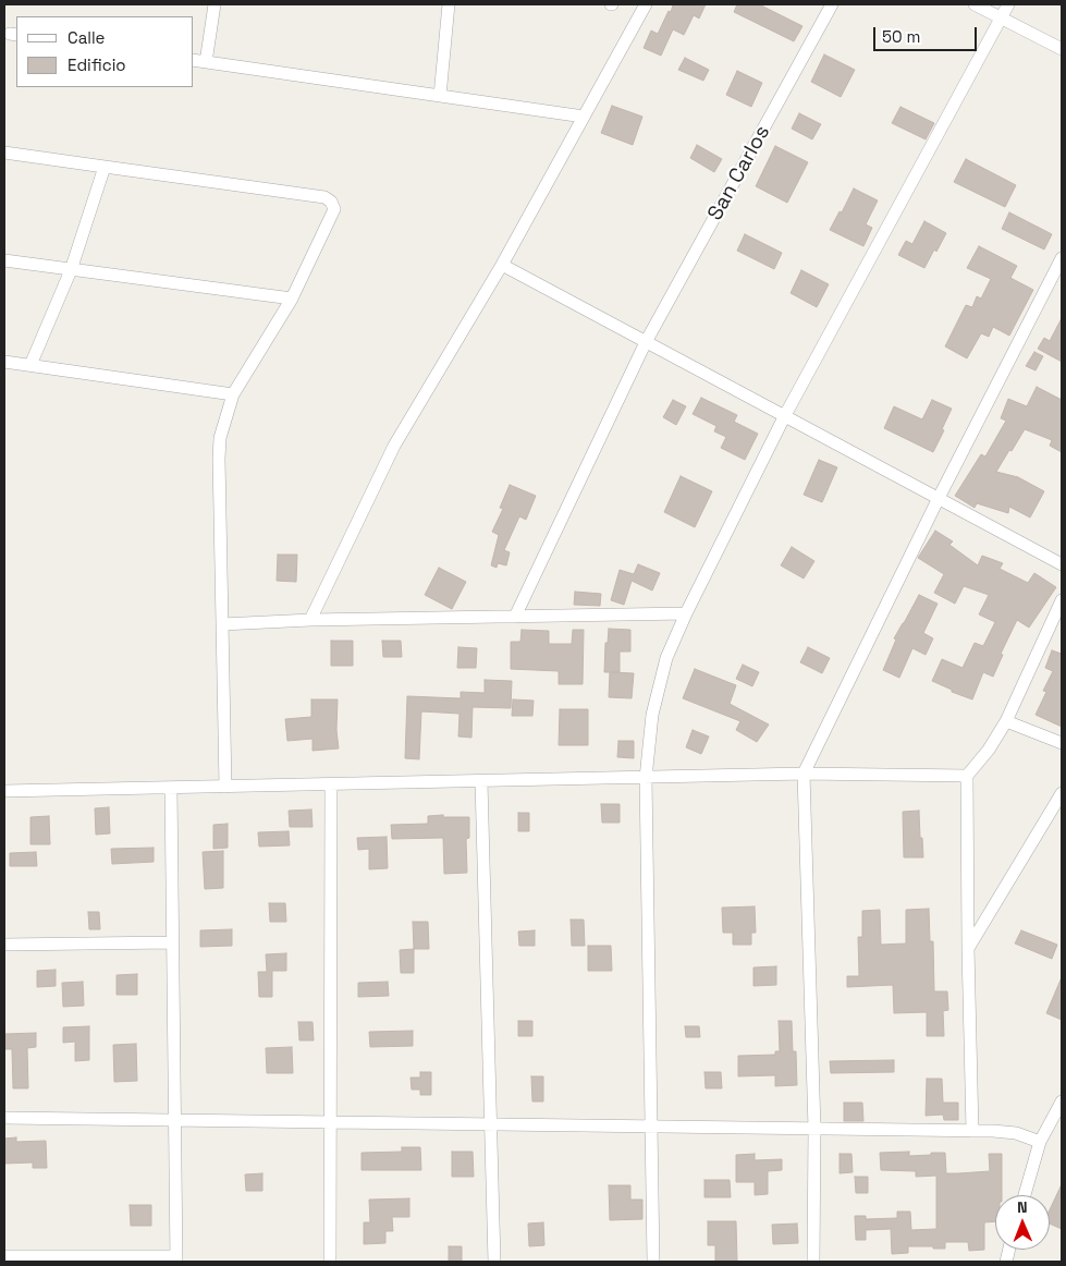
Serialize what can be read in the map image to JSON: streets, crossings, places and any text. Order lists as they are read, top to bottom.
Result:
{
  "streets": {
    "street": ["San Carlos"]
  },
  "legend": ["Calle", "Edificio"],
  "scale_bar": "50 m",
  "north": "top"
}
